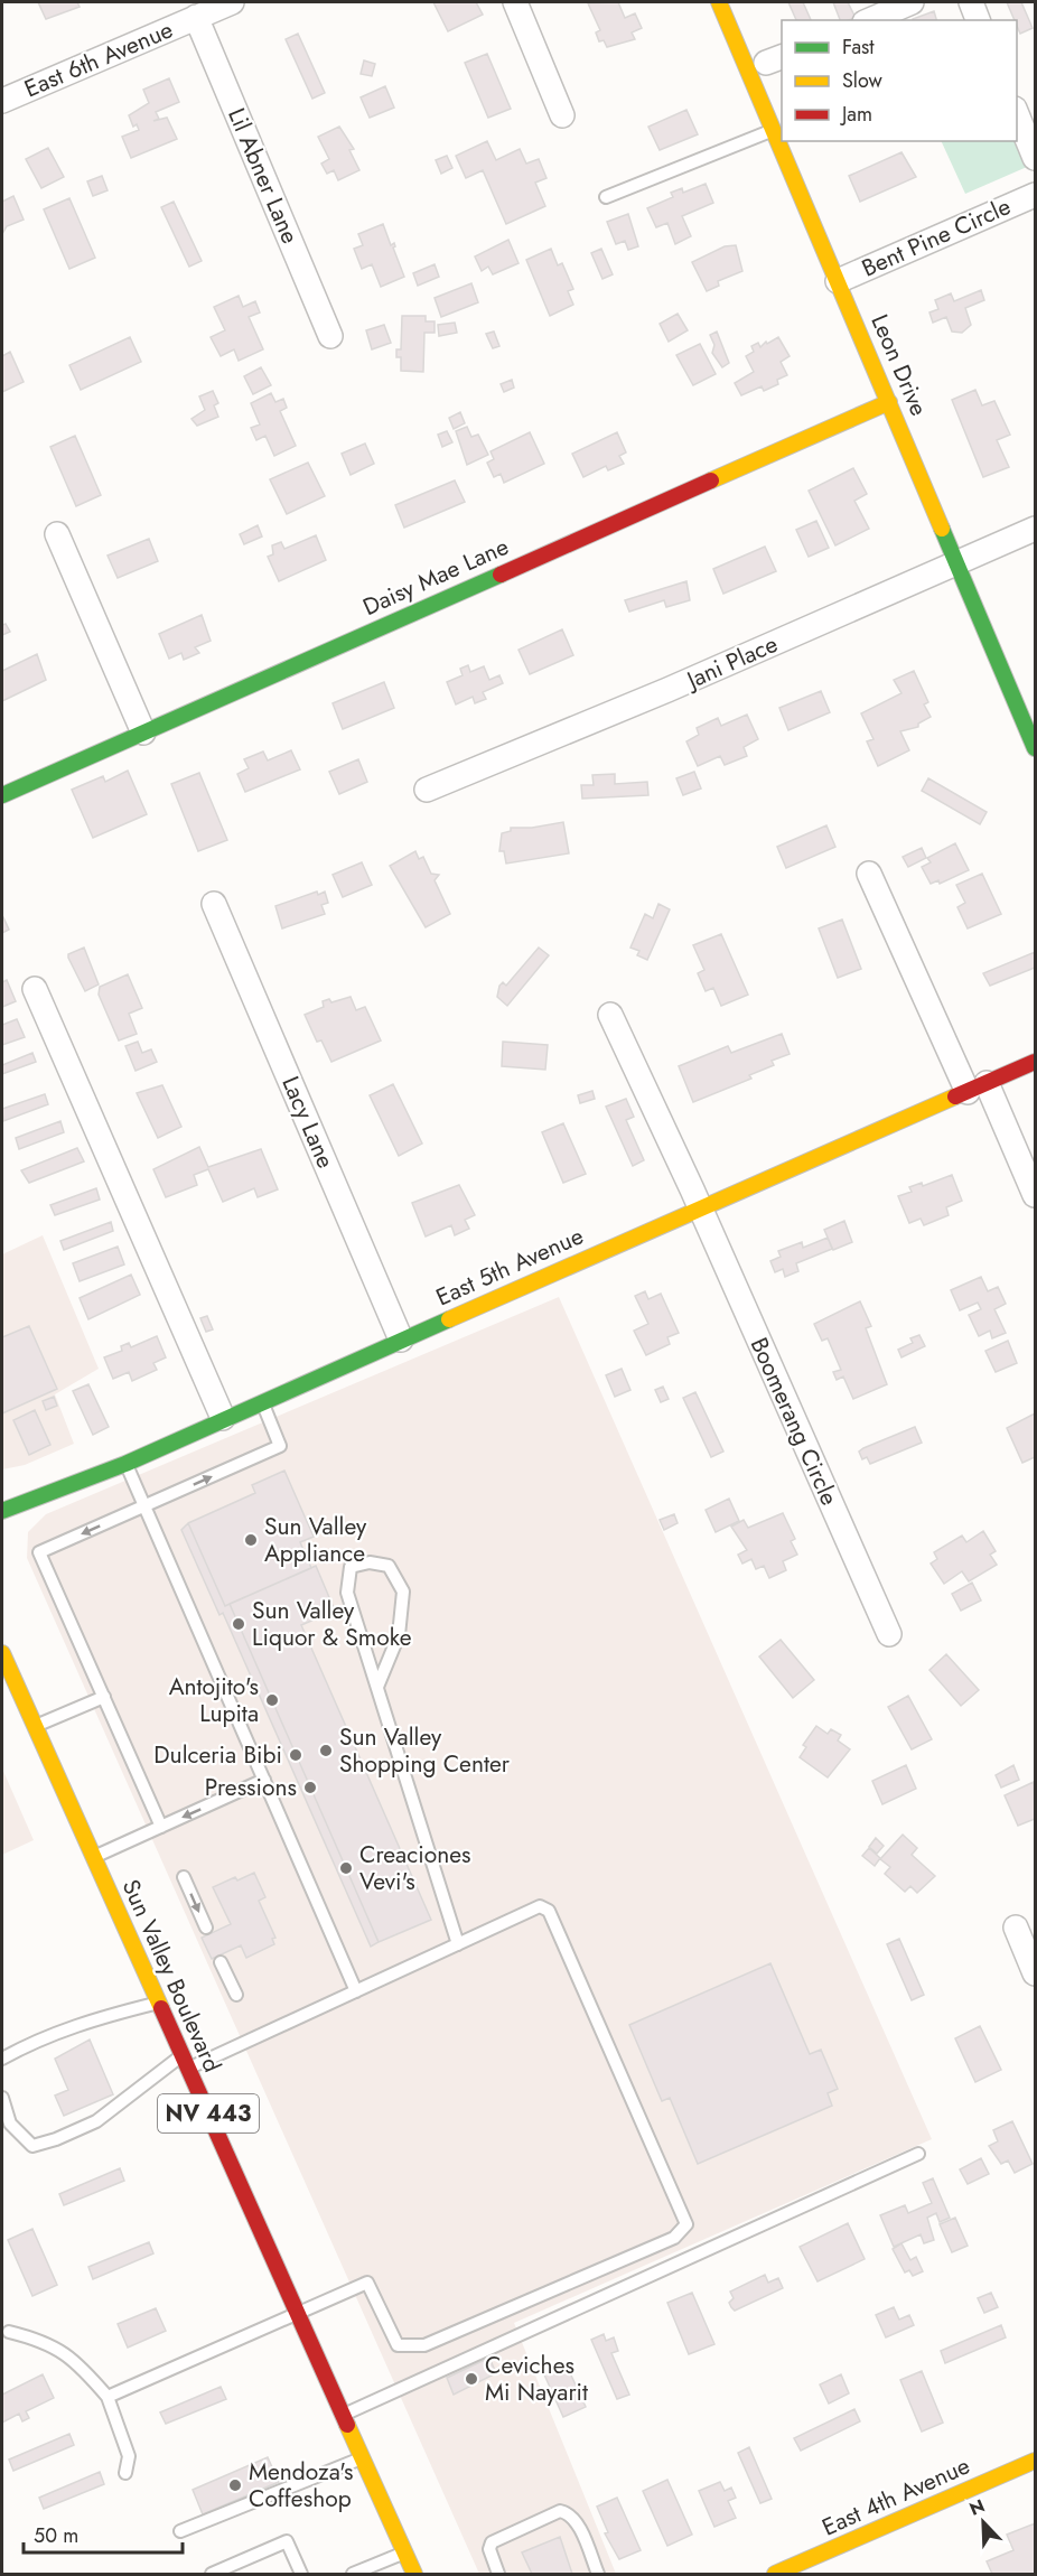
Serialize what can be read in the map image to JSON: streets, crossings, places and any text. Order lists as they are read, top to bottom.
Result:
{
  "streets": {
    "street": [
      "East 6th Avenue",
      "Lil Abner Lane",
      "Bent Pine Circle",
      "Leon Drive",
      "Daisy Mae Lane",
      "Jani Place",
      "Lacy Lane",
      "East 5th Avenue",
      "Boomerang Circle",
      "Sun Valley Boulevard",
      "NV 443",
      "East 4th Avenue"
    ]
  },
  "crossings": [
    ["East 6th Avenue", "Lil Abner Lane"],
    ["Bent Pine Circle", "Leon Drive"],
    ["Leon Drive", "Daisy Mae Lane"],
    ["Leon Drive", "Jani Place"],
    ["Lacy Lane", "East 5th Avenue"],
    ["East 5th Avenue", "Boomerang Circle"]
  ],
  "places": [
    "Sun Valley Appliance",
    "Sun Valley Liquor & Smoke",
    "Antojito's Lupita",
    "Sun Valley Shopping Center",
    "Dulceria Bibi",
    "Pressions",
    "Creaciones Vevi's",
    "Ceviches Mi Nayarit",
    "Mendoza's Coffeshop"
  ],
  "legend": ["Fast", "Slow", "Jam"],
  "scale_bar": "50 m",
  "north": "top left"
}
